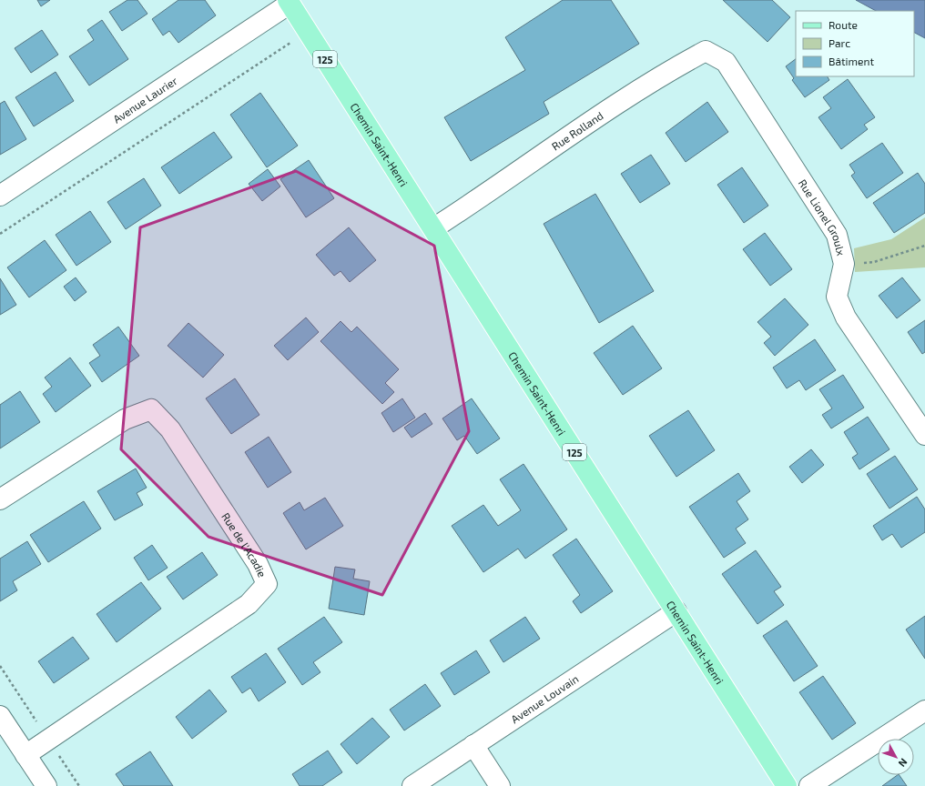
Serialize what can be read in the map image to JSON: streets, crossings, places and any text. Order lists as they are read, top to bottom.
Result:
{
  "streets": {
    "main road": ["125", "Chemin Saint-Henri"],
    "street": [
      "Avenue Laurier",
      "Rue Rolland",
      "Rue Lionel Groulx",
      "Rue de l'Acadie",
      "Avenue Louvain"
    ]
  },
  "crossings": [
    ["Avenue Laurier", "Chemin Saint-Henri"],
    ["Rue Rolland", "Chemin Saint-Henri"],
    ["Rue Rolland", "Rue Lionel Groulx"],
    ["Chemin Saint-Henri", "Avenue Louvain"]
  ],
  "legend": ["Route", "Parc", "Bâtiment"],
  "north": "bottom right"
}
